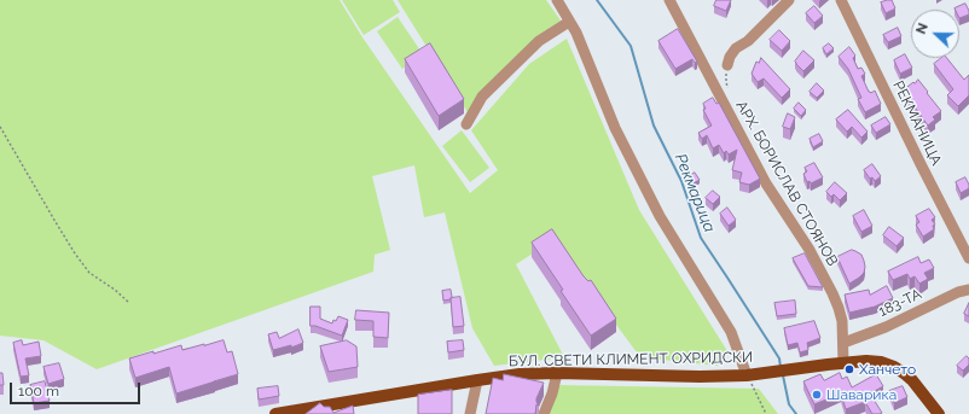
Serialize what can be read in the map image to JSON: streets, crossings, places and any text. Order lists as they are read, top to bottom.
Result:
{
  "streets": {
    "main road": ["БУЛ. СВЕТИ КЛИМЕНТ ОХРИДСКИ"],
    "street": ["РЕКМАНИЦА", "АРХ. БОРИСЛАВ СТОЯНОВ", "183-ТА"]
  },
  "crossings": [
    ["АРХ. БОРИСЛАВ СТОЯНОВ", "183-ТА"],
    ["АРХ. БОРИСЛАВ СТОЯНОВ", "БУЛ. СВЕТИ КЛИМЕНТ ОХРИДСКИ"]
  ],
  "water": ["Рекмарица"],
  "places": ["Ханчето", "Шаварика"],
  "scale_bar": "100 m",
  "north": "left"
}
